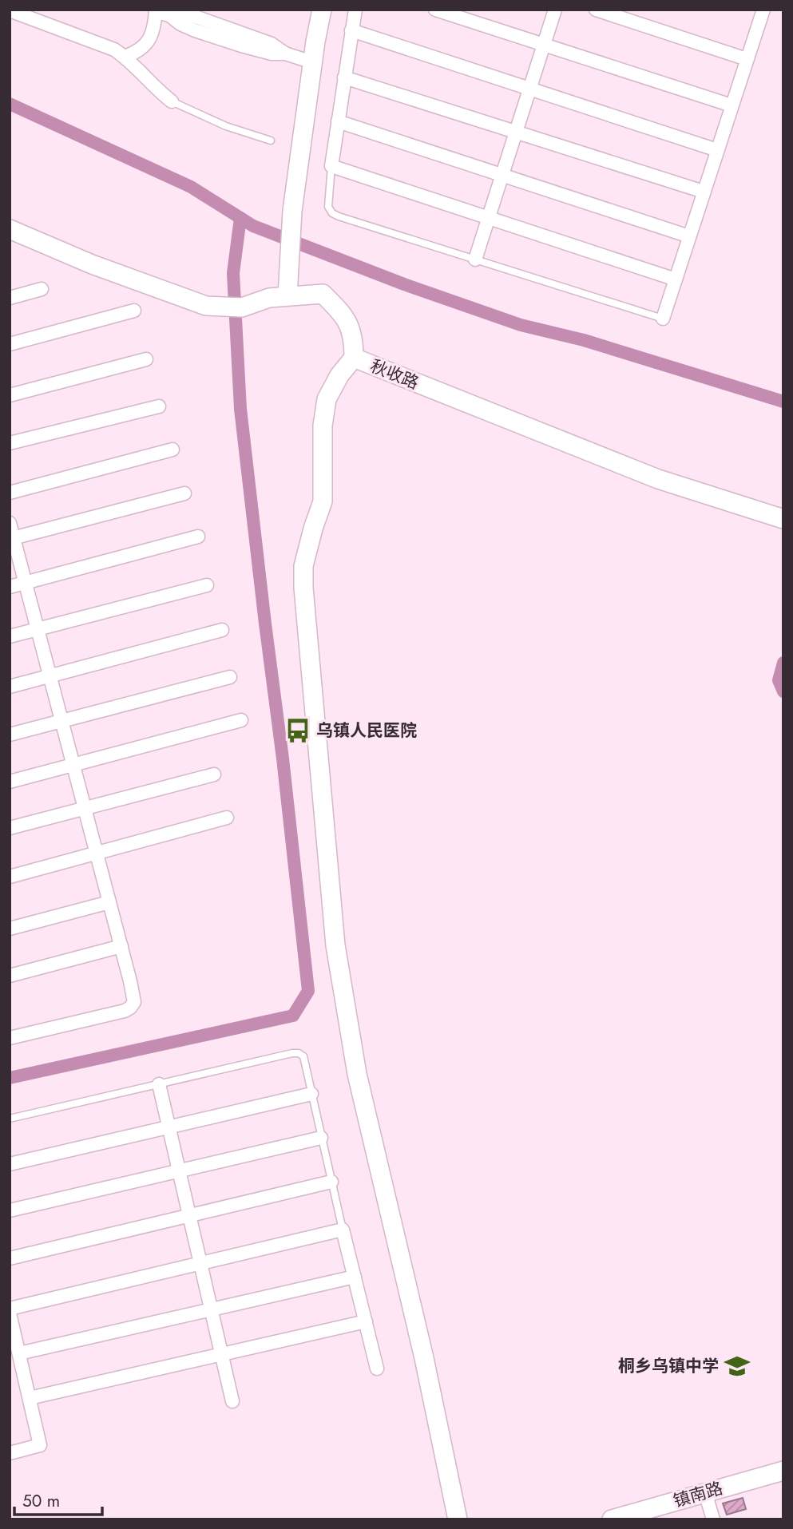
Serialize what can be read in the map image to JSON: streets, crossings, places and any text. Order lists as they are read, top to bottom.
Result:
{
  "streets": {
    "street": ["秋收路", "镇南路"]
  },
  "places": {
    "bus stop": ["乌镇人民医院"],
    "school or university": ["桐乡乌镇中学"]
  },
  "scale_bar": "50 m"
}
